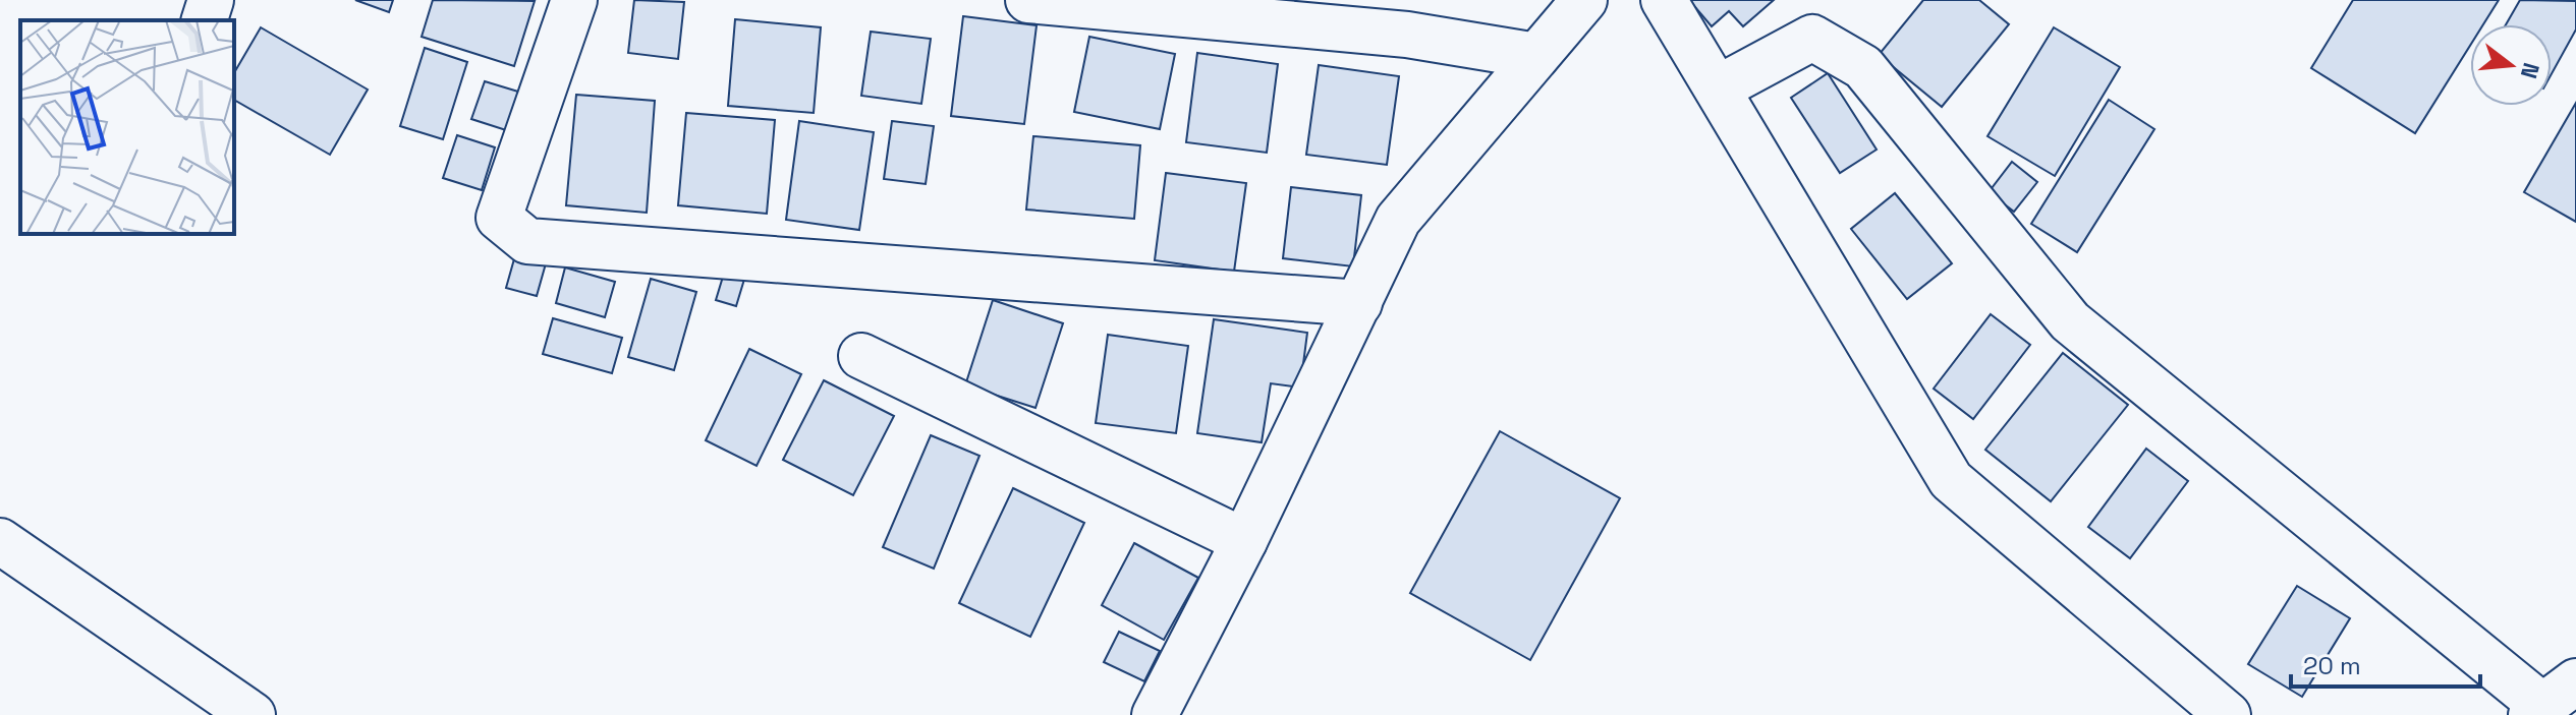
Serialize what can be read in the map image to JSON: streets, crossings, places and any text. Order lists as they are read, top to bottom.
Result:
{
  "scale_bar": "20 m",
  "north": "right"
}
